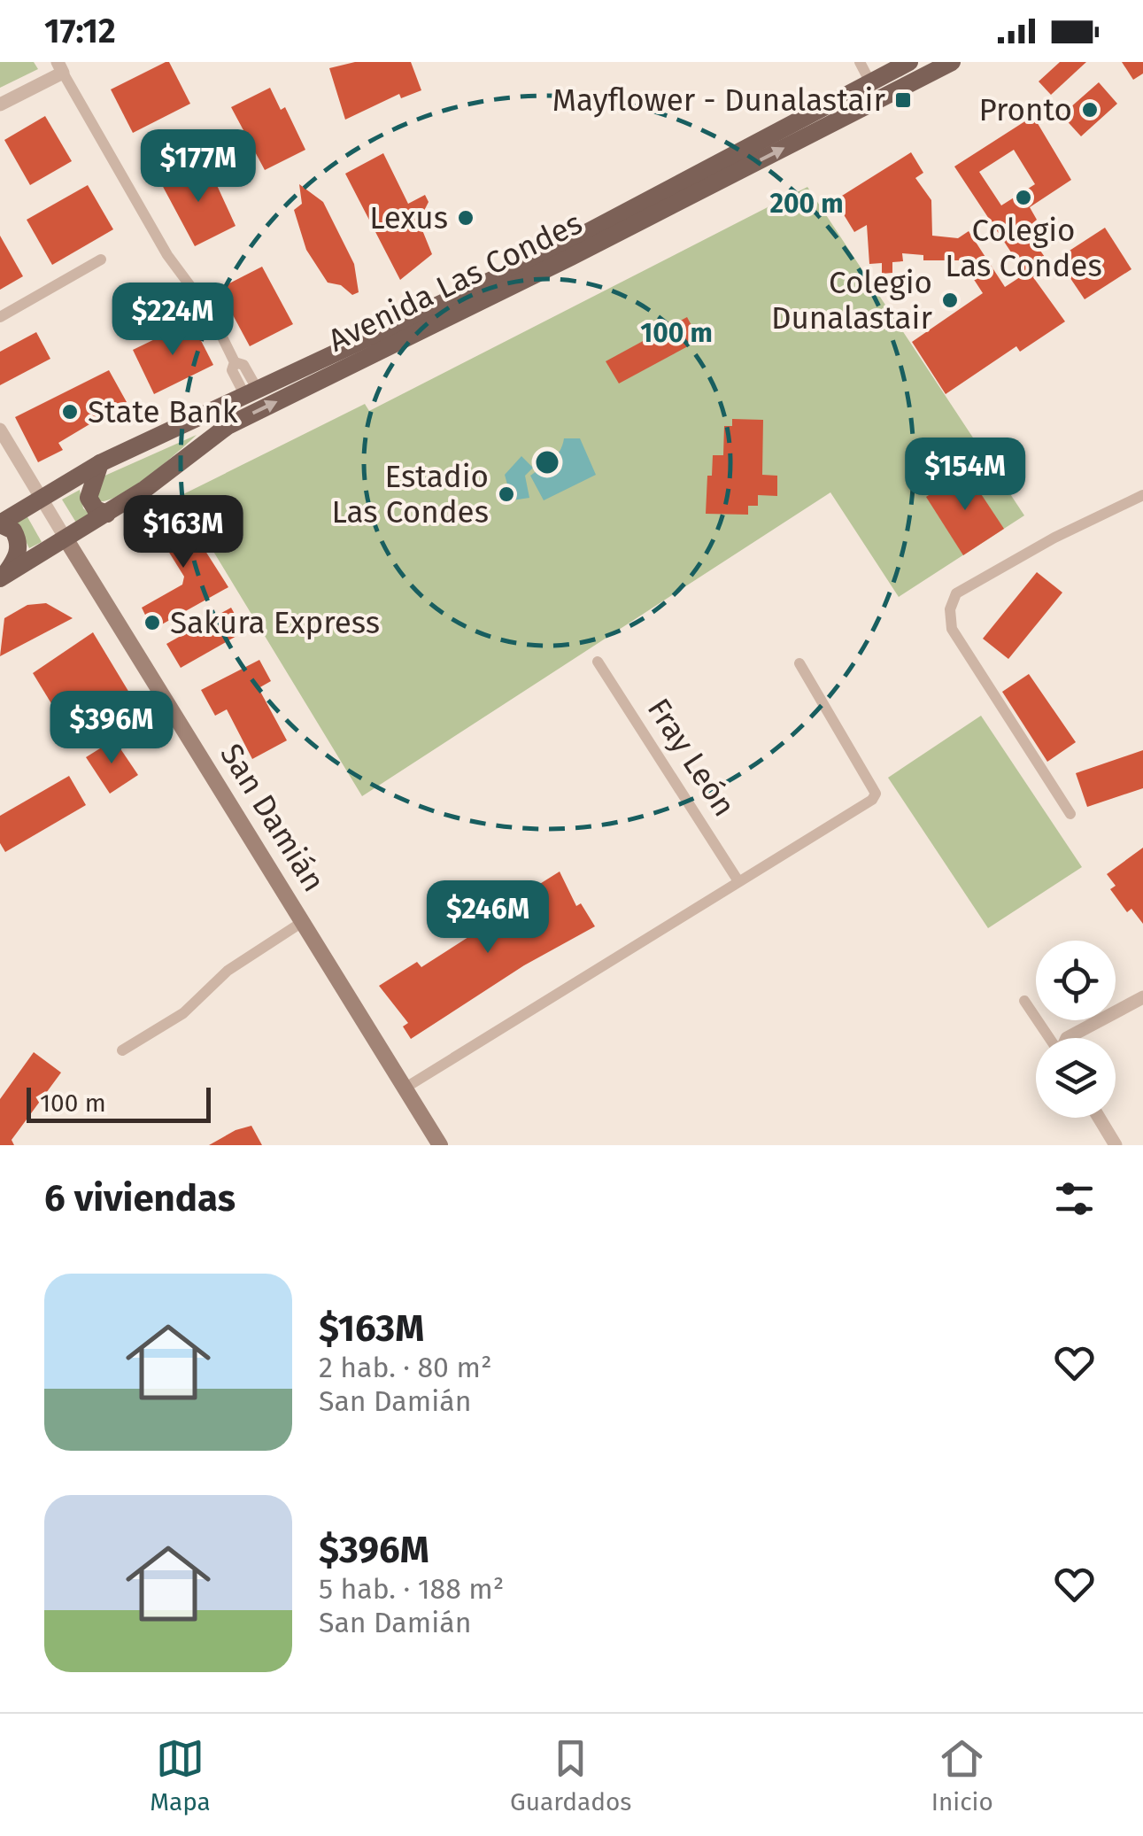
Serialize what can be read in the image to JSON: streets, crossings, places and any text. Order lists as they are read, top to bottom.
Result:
{
  "streets": {
    "main road": ["Avenida Las Condes", "San Damián"],
    "street": ["Fray León"]
  },
  "crossings": [
    ["Avenida Las Condes", "San Damián"]
  ],
  "places": {
    "transit": ["Mayflower - Dunalastair"],
    "other": [
      "Pronto",
      "Colegio Las Condes",
      "Lexus",
      "Colegio Dunalastair",
      "State Bank",
      "Estadio Las Condes",
      "Sakura Express"
    ]
  },
  "scale_bar": "100 m",
  "page": {
    "status": "17:12",
    "price": [
      "$177M",
      "$224M",
      "$154M",
      "$163M",
      "$396M",
      "$246M"
    ],
    "scale": "100 m",
    "heading": "6 viviendas",
    "list": [
      {
        "name": "$163M",
        "note": "2 hab. · 80 m² · San Damián"
      },
      {
        "name": "$396M",
        "note": "5 hab. · 188 m² · San Damián"
      }
    ],
    "tabs": ["Mapa", "Guardados", "Inicio"]
  },
  "rings": ["200 m", "100 m"]
}
